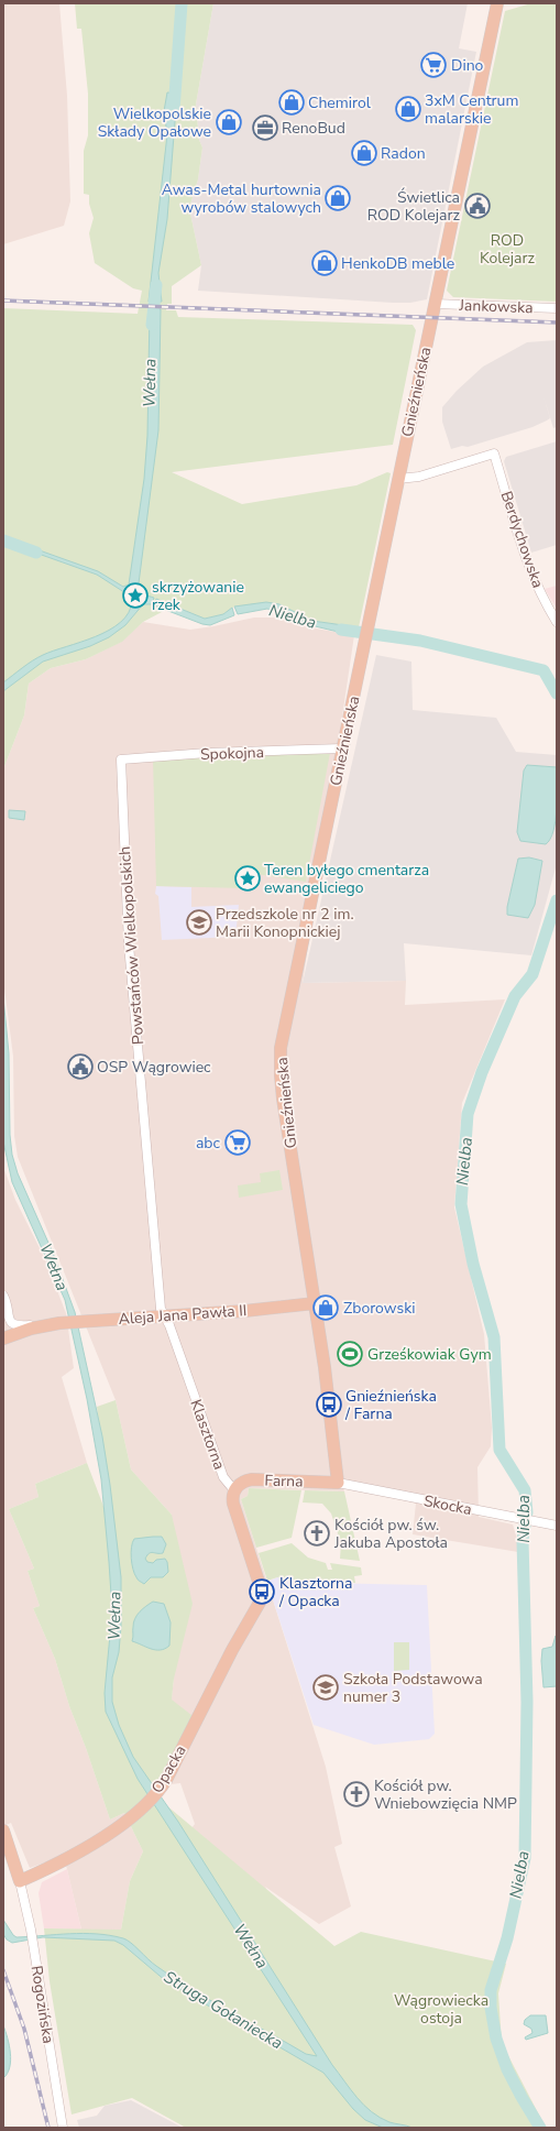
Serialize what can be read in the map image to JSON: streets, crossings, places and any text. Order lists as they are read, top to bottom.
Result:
{
  "streets": {
    "main road": [
      "Gnieźnieńska",
      "Aleja Jana Pawła II",
      "Farna",
      "Opacka"
    ],
    "street": [
      "Jankowska",
      "Berdychowska",
      "Spokojna",
      "Powstańców Wielkopolskich",
      "Klasztorna",
      "Skocka",
      "Rogozińska"
    ]
  },
  "crossings": [
    ["Jankowska", "Gnieźnieńska"],
    ["Gnieźnieńska", "Berdychowska"],
    ["Gnieźnieńska", "Spokojna"],
    ["Gnieźnieńska", "Aleja Jana Pawła II"],
    ["Gnieźnieńska", "Farna"],
    ["Gnieźnieńska", "Skocka"],
    ["Spokojna", "Powstańców Wielkopolskich"],
    ["Powstańców Wielkopolskich", "Aleja Jana Pawła II"],
    ["Powstańców Wielkopolskich", "Klasztorna"],
    ["Aleja Jana Pawła II", "Klasztorna"],
    ["Klasztorna", "Farna"],
    ["Klasztorna", "Opacka"],
    ["Farna", "Skocka"],
    ["Farna", "Opacka"],
    ["Opacka", "Rogozińska"]
  ],
  "water": ["Wełna", "Nielba", "Struga Gołaniecka"],
  "parks": ["ROD Kolejarz", "Wągrowiecka ostoja"],
  "places": {
    "supermarket": ["Dino", "abc"],
    "shop": [
      "Chemirol",
      "3xM Centrum malarskie",
      "Wielkopolskie Składy Opałowe",
      "Radon",
      "Awas-Metal hurtownia wyrobów stalowych",
      "HenkoDB meble",
      "Zborowski"
    ],
    "office": ["RenoBud"],
    "public building": ["Świetlica ROD Kolejarz", "OSP Wągrowiec"],
    "place": ["skrzyżowanie rzek", "Teren byłego cmentarza ewangeliciego"],
    "school or university": ["Przedszkole nr 2 im. Marii Konopnickiej", "Szkoła Podstawowa numer 3"],
    "sports": ["Grześkowiak Gym"],
    "bus stop": ["Gnieźnieńska / Farna", "Klasztorna / Opacka"],
    "church": ["Kościół pw. św. Jakuba Apostoła", "Kościół pw. Wniebowzięcia NMP"]
  }
}
